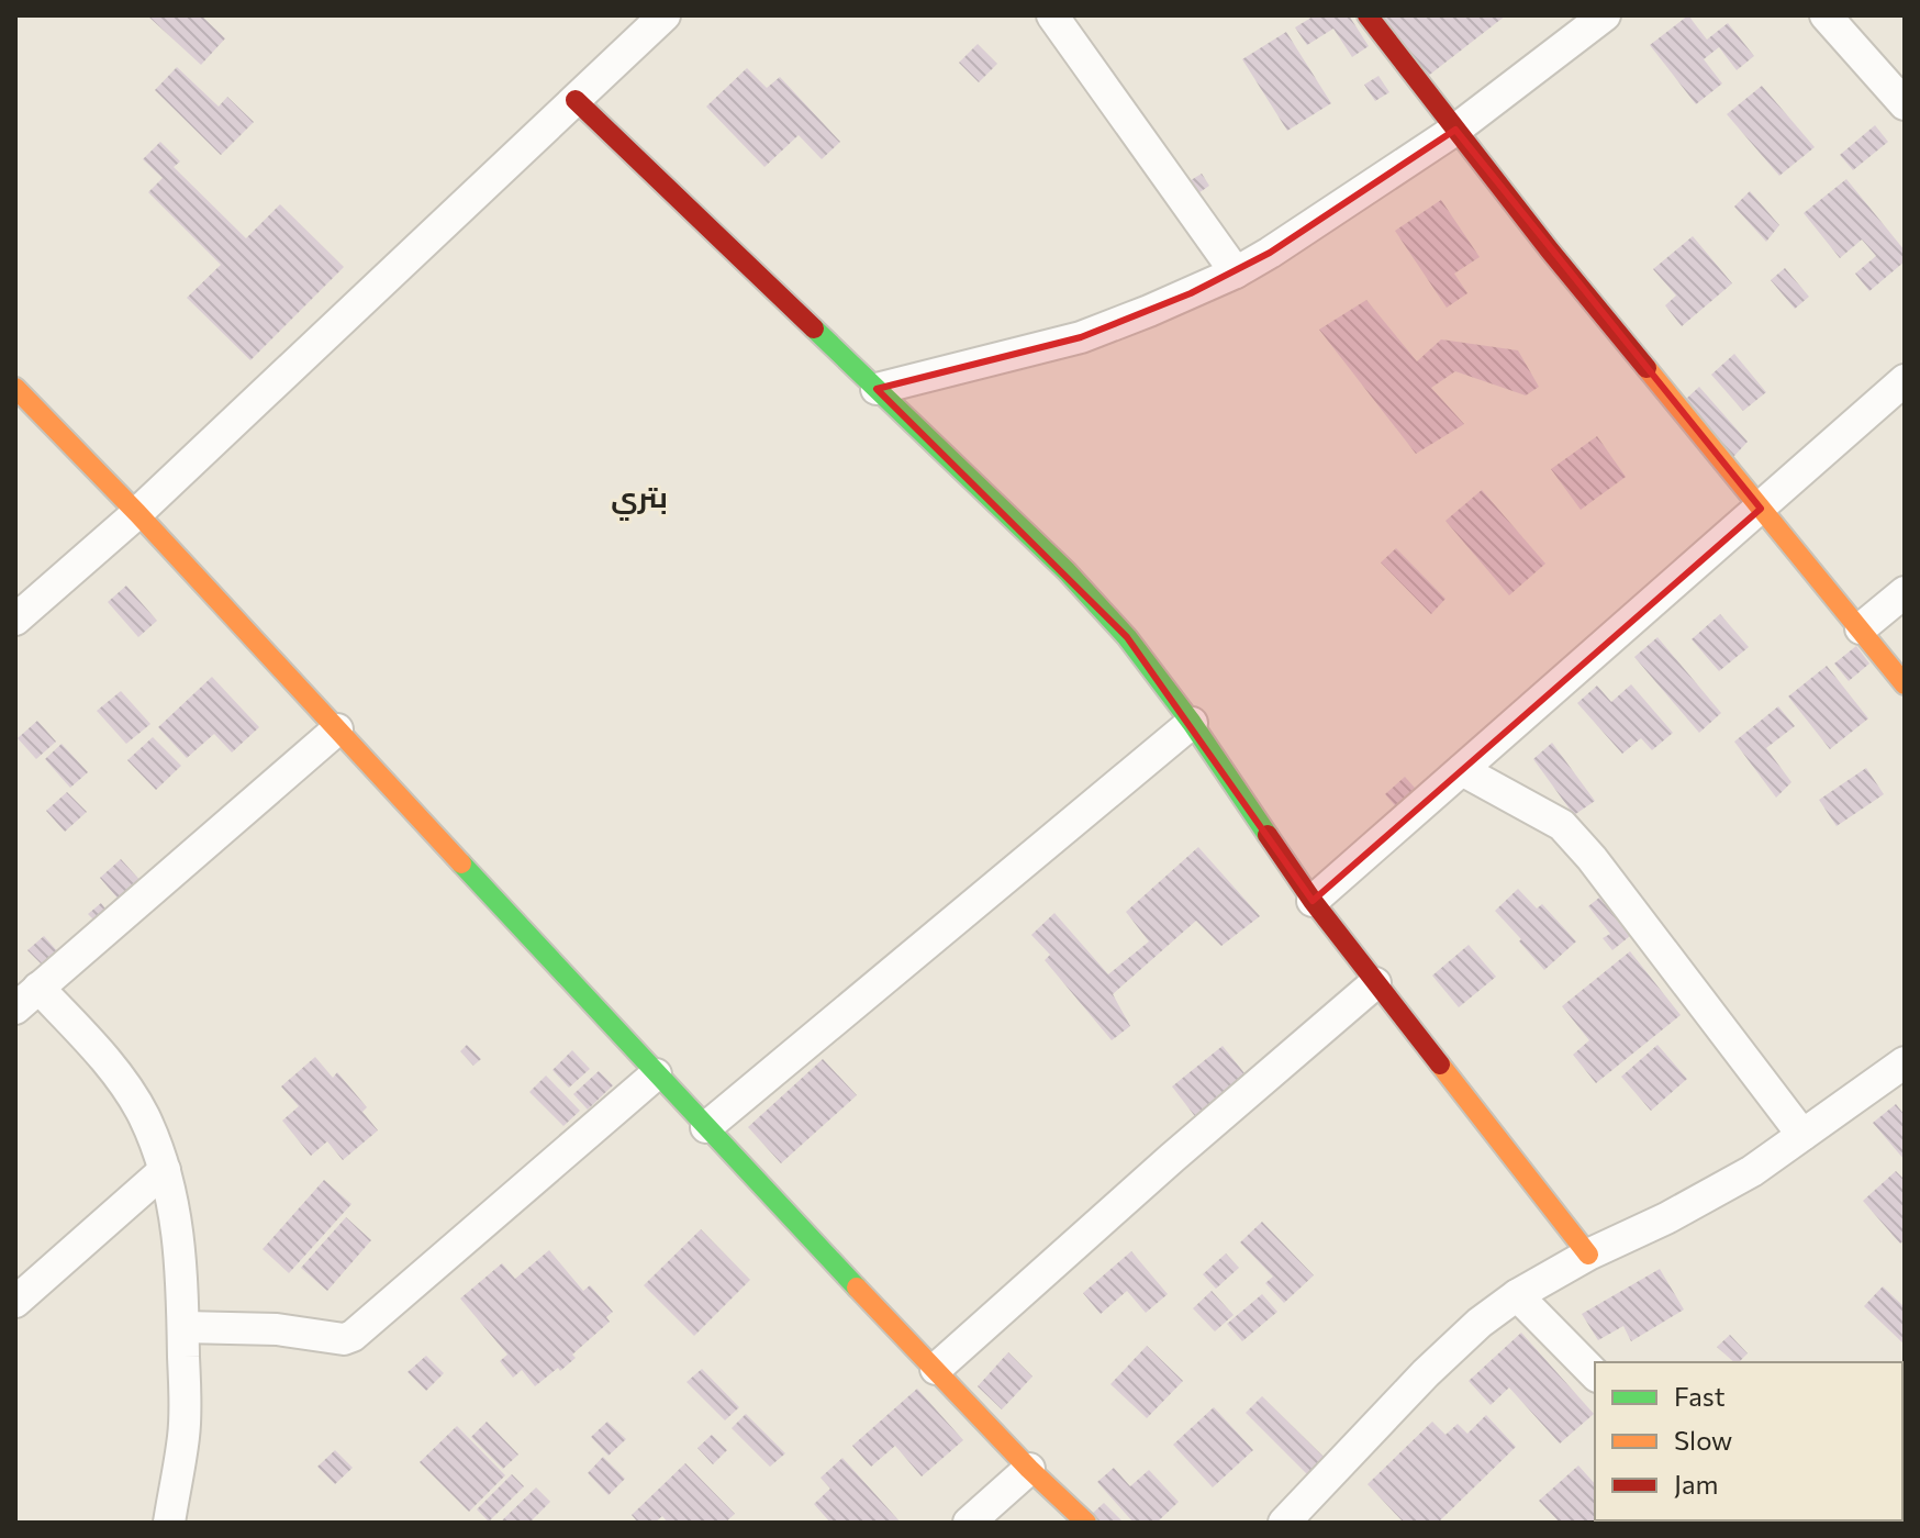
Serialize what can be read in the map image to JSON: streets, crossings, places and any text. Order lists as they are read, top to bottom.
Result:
{
  "districts": ["بتري"],
  "legend": ["Fast", "Slow", "Jam"]
}
